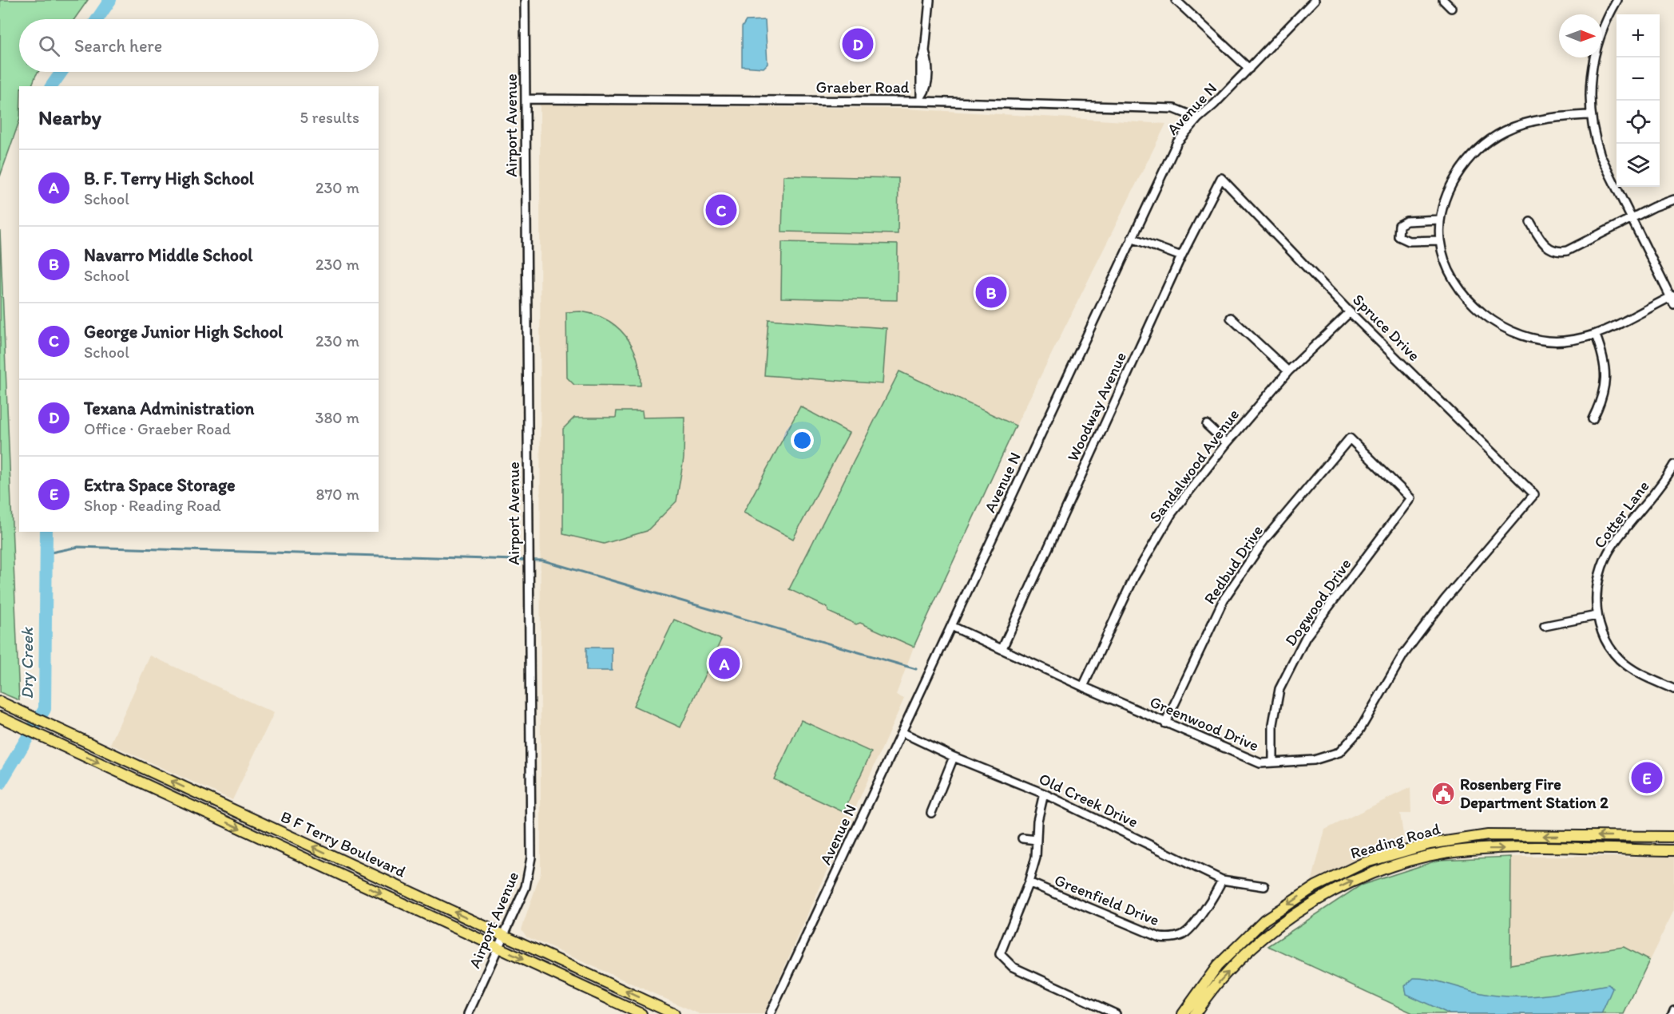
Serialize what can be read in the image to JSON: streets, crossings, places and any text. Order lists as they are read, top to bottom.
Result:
{
  "streets": {
    "main road": ["Reading Road", "B F Terry Boulevard"],
    "street": [
      "Graeber Road",
      "Avenue N",
      "Airport Avenue",
      "Spruce Drive",
      "Woodway Avenue",
      "Sandalwood Avenue",
      "Cotter Lane",
      "Redbud Drive",
      "Dogwood Drive",
      "Greenwood Drive",
      "Old Creek Drive",
      "Greenfield Drive"
    ]
  },
  "crossings": [
    ["Graeber Road", "Avenue N"],
    ["Graeber Road", "Airport Avenue"],
    ["Avenue N", "Greenwood Drive"],
    ["Avenue N", "Old Creek Drive"],
    ["Airport Avenue", "B F Terry Boulevard"],
    ["Spruce Drive", "Woodway Avenue"],
    ["Spruce Drive", "Sandalwood Avenue"],
    ["Spruce Drive", "Greenwood Drive"],
    ["Woodway Avenue", "Greenwood Drive"],
    ["Sandalwood Avenue", "Greenwood Drive"],
    ["Redbud Drive", "Dogwood Drive"],
    ["Redbud Drive", "Greenwood Drive"],
    ["Dogwood Drive", "Greenwood Drive"],
    ["Old Creek Drive", "Greenfield Drive"]
  ],
  "water": ["Dry Creek"],
  "places": {
    "public building": ["Rosenberg Fire Department Station 2"]
  },
  "north": "right",
  "page": {
    "map_buttons": ["+", "−"],
    "search": "Search here",
    "pins": [
      "D",
      "C",
      "B",
      "A",
      "E"
    ],
    "heading": ["Nearby", "5 results"],
    "list": [
      {
        "mark": "A",
        "name": "B. F. Terry High School",
        "note": "School",
        "value": "230 m"
      },
      {
        "mark": "B",
        "name": "Navarro Middle School",
        "note": "School",
        "value": "230 m"
      },
      {
        "mark": "C",
        "name": "George Junior High School",
        "note": "School",
        "value": "230 m"
      },
      {
        "mark": "D",
        "name": "Texana Administration",
        "note": "Office · Graeber Road",
        "value": "380 m"
      },
      {
        "mark": "E",
        "name": "Extra Space Storage",
        "note": "Shop · Reading Road",
        "value": "870 m"
      }
    ]
  }
}
